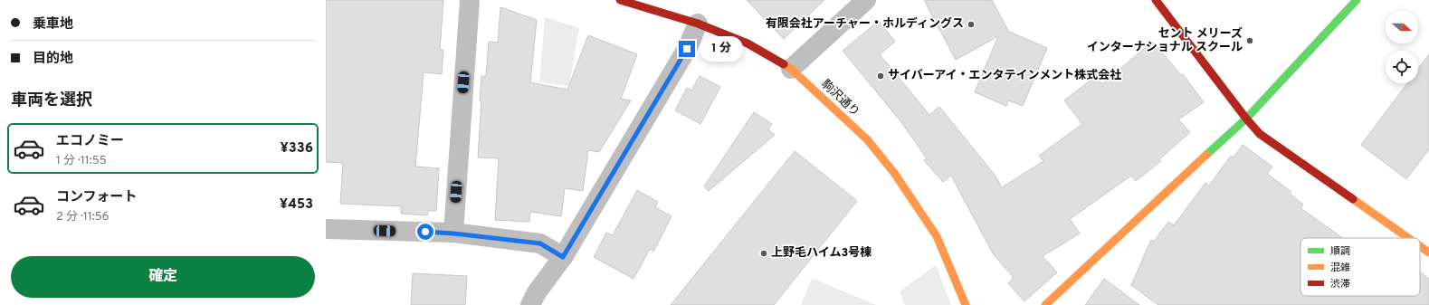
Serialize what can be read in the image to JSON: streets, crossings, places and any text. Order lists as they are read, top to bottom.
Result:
{
  "streets": {
    "street": ["駒沢通り"]
  },
  "places": [
    "有限会社アーチャー・ホルディングス",
    "セント メリーズ インターナショナル スクール",
    "サイバーアイ・エンタテインメント株式会社",
    "上野毛ハイム3号棟"
  ],
  "legend": ["順調", "混雑", "渋滞"],
  "north": "right",
  "page": {
    "banner": ["乗車地", "目的地"],
    "bubble": "1 分",
    "heading": "車両を選択",
    "list": [
      {
        "name": "エコノミー",
        "note": "1 分 · 11:55",
        "value": "¥336"
      },
      {
        "name": "コンフォート",
        "note": "2 分 · 11:56",
        "value": "¥453"
      }
    ],
    "buttons": "確定"
  }
}
